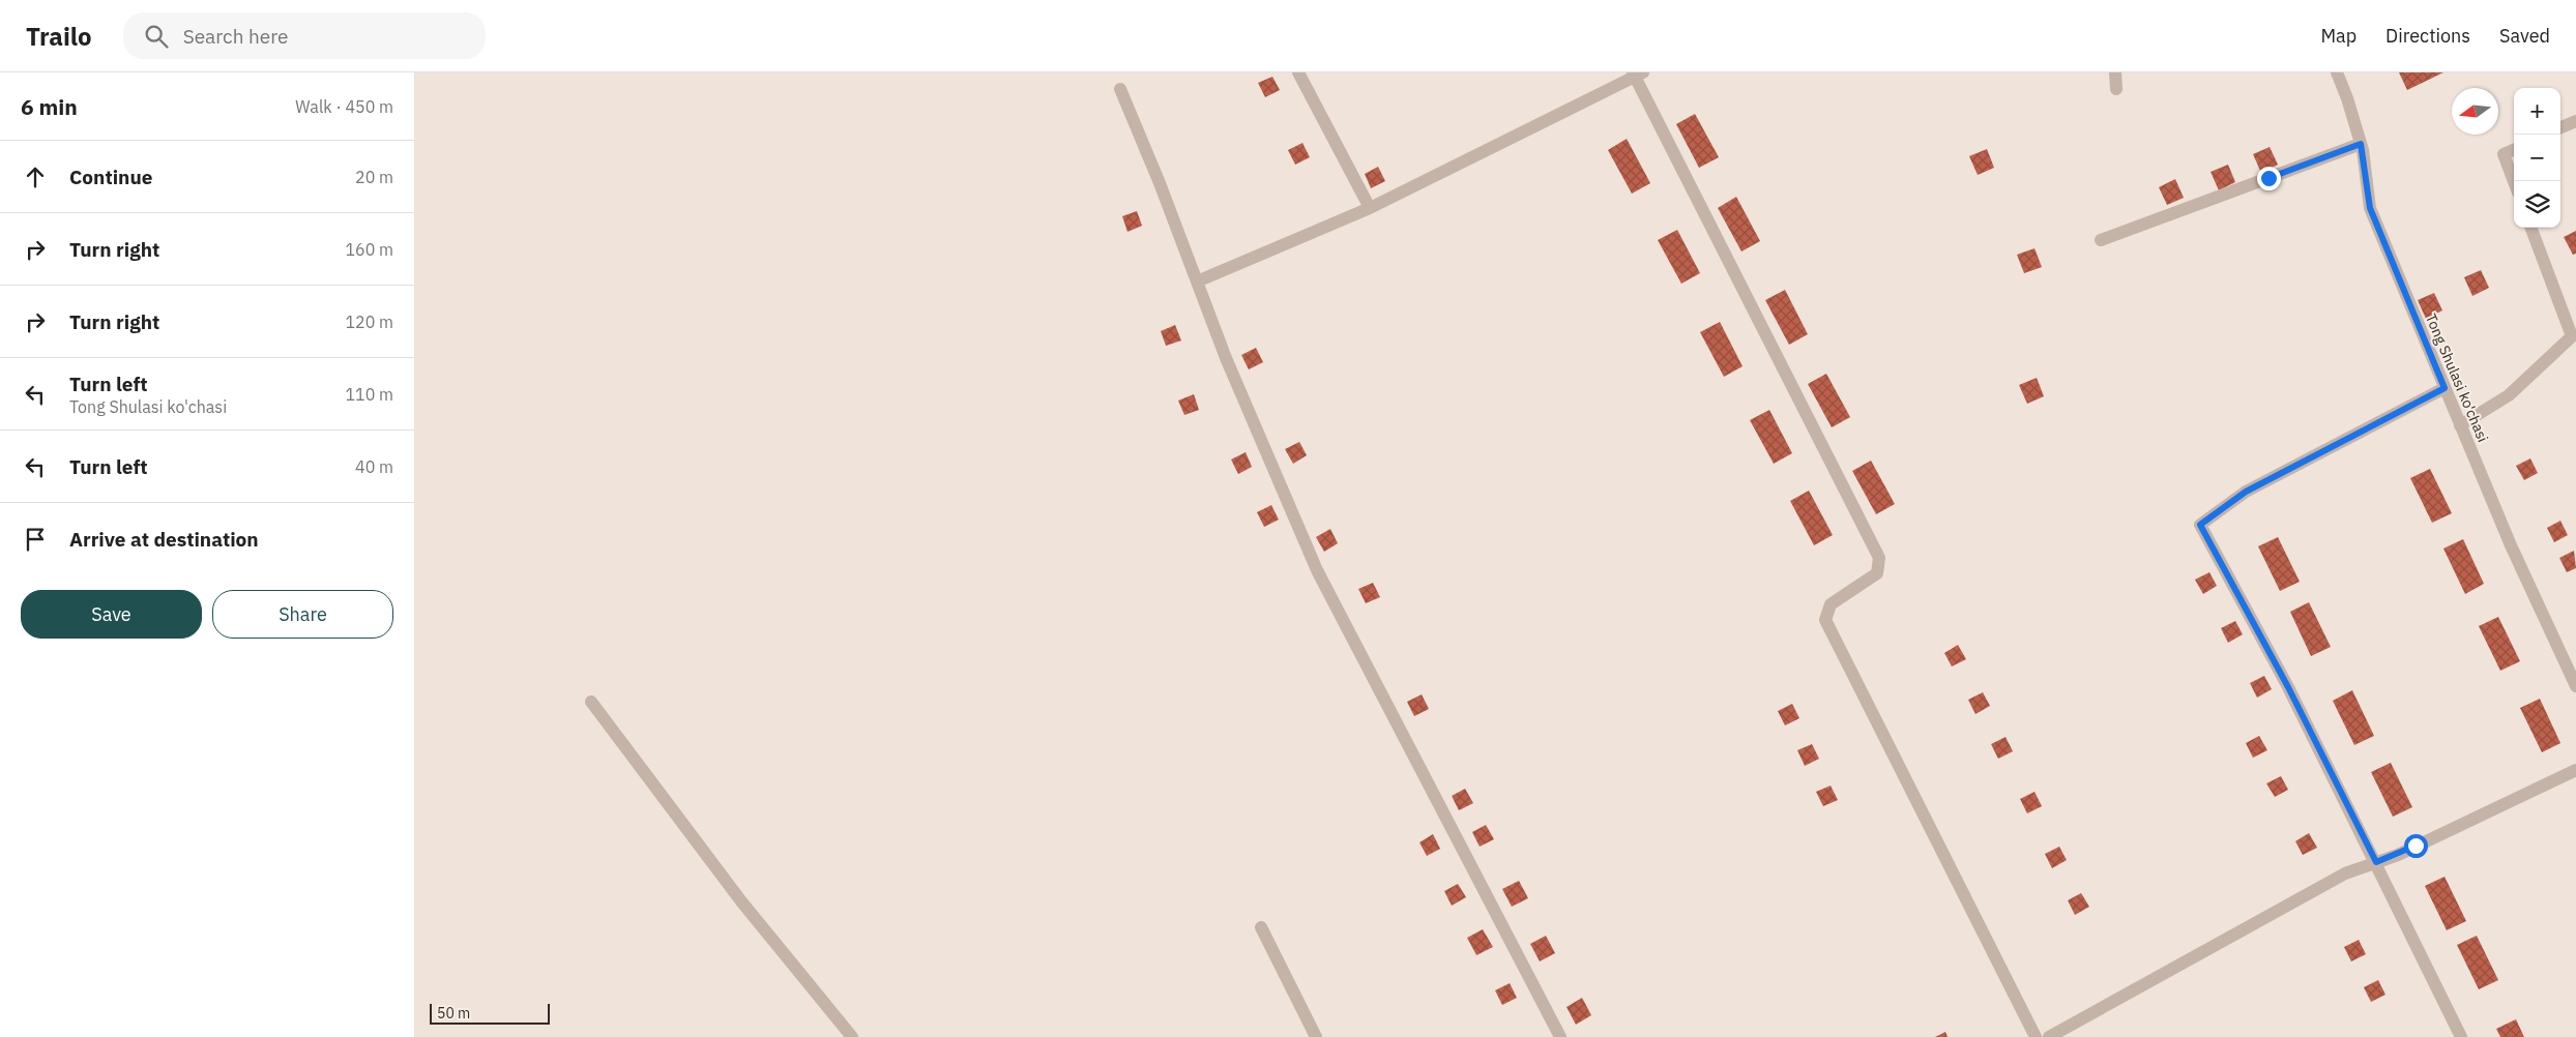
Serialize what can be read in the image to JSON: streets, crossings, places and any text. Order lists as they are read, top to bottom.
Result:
{
  "streets": {
    "street": ["Tong Shulasi ko'chasi"]
  },
  "scale_bar": "50 m",
  "north": "left",
  "page": {
    "header": "Trailo",
    "search": "Search here",
    "nav": ["Map", "Directions", "Saved"],
    "heading": ["6 min", "Walk · 450 m"],
    "map_buttons": ["+", "−"],
    "list": [
      ["Continue", "20 m"],
      ["Turn right", "160 m"],
      ["Turn right", "120 m"],
      ["Turn left", "Tong Shulasi ko'chasi", "110 m"],
      ["Turn left", "40 m"],
      "Arrive at destination"
    ],
    "buttons": ["Save", "Share"],
    "scale": "50 m"
  }
}
